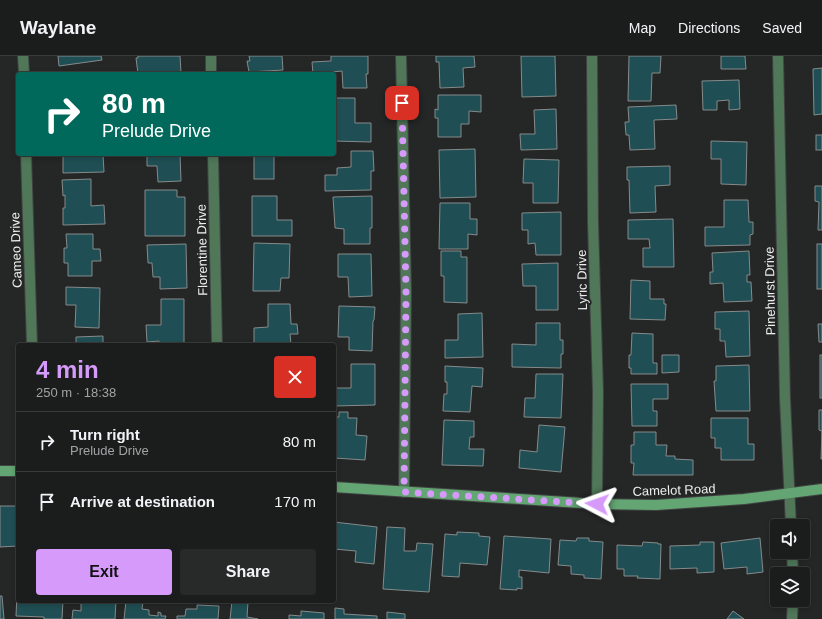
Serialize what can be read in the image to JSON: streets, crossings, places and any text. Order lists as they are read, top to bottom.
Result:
{
  "streets": {
    "street": [
      "Cameo Drive",
      "Florentine Drive",
      "Lyric Drive",
      "Pinehurst Drive",
      "Camelot Road"
    ]
  },
  "crossings": [
    ["Lyric Drive", "Camelot Road"],
    ["Pinehurst Drive", "Camelot Road"]
  ],
  "page": {
    "header": "Waylane",
    "nav": ["Map", "Directions", "Saved"],
    "turn": ["80 m", "Prelude Drive"],
    "heading": ["4 min", "250 m · 18:38"],
    "list": [
      {
        "name": "Turn right",
        "note": "Prelude Drive",
        "value": "80 m"
      },
      {
        "name": "Arrive at destination",
        "value": "170 m"
      }
    ],
    "buttons": ["Exit", "Share"]
  }
}
